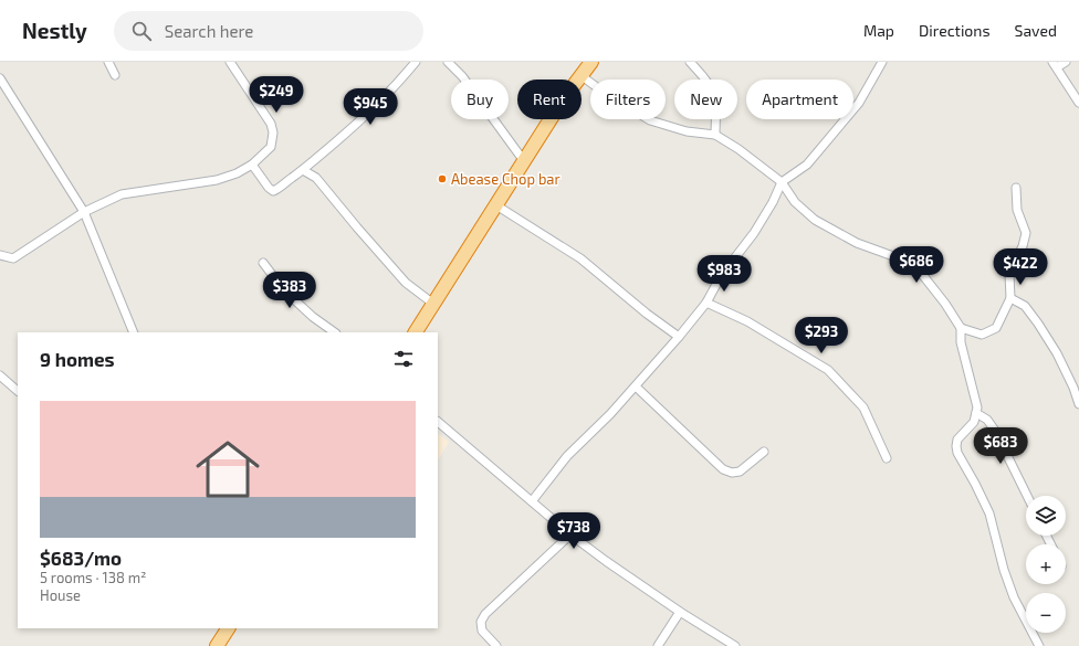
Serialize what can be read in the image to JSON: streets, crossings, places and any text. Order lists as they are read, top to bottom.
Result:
{
  "places": ["Abease Chop bar"],
  "page": {
    "header": "Nestly",
    "search": "Search here",
    "nav": ["Map", "Directions", "Saved"],
    "price": [
      "$249",
      "$945",
      "$686",
      "$422",
      "$983",
      "$383",
      "$293",
      "$683",
      "$738"
    ],
    "chip": [
      "Buy",
      "Rent",
      "Filters",
      "New",
      "Apartment"
    ],
    "heading": "9 homes",
    "list": [
      {
        "name": "$683/mo",
        "note": "5 rooms · 138 m² · House"
      }
    ],
    "map_buttons": ["+", "−"]
  }
}
